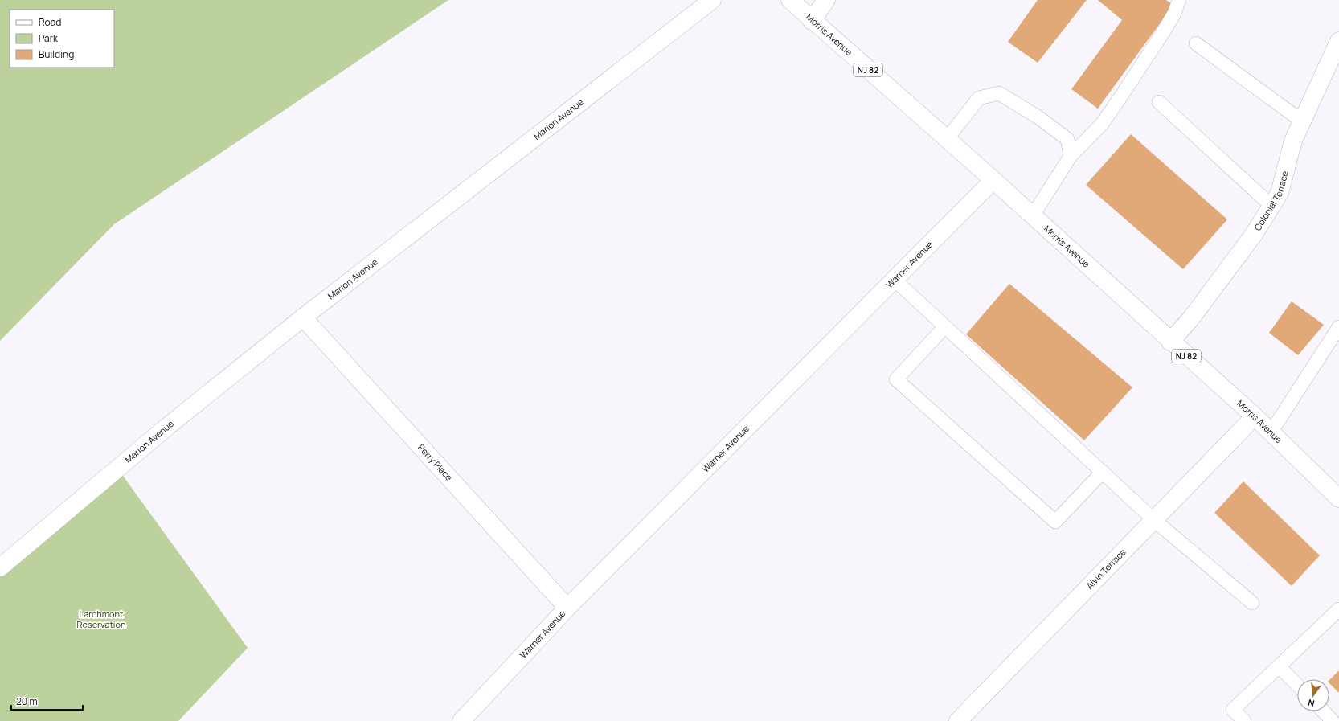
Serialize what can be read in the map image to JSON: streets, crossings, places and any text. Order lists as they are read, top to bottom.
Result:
{
  "streets": {
    "street": [
      "Morris Avenue",
      "NJ 82",
      "Marion Avenue",
      "Colonial Terrace",
      "Warner Avenue",
      "Perry Place",
      "Alvin Terrace"
    ]
  },
  "crossings": [
    ["Morris Avenue", "Colonial Terrace"],
    ["Morris Avenue", "Warner Avenue"],
    ["Morris Avenue", "Alvin Terrace"],
    ["Marion Avenue", "Perry Place"],
    ["Warner Avenue", "Perry Place"]
  ],
  "parks": ["Larchmont Reservation"],
  "legend": ["Road", "Park", "Building"],
  "scale_bar": "20 m",
  "north": "bottom"
}
